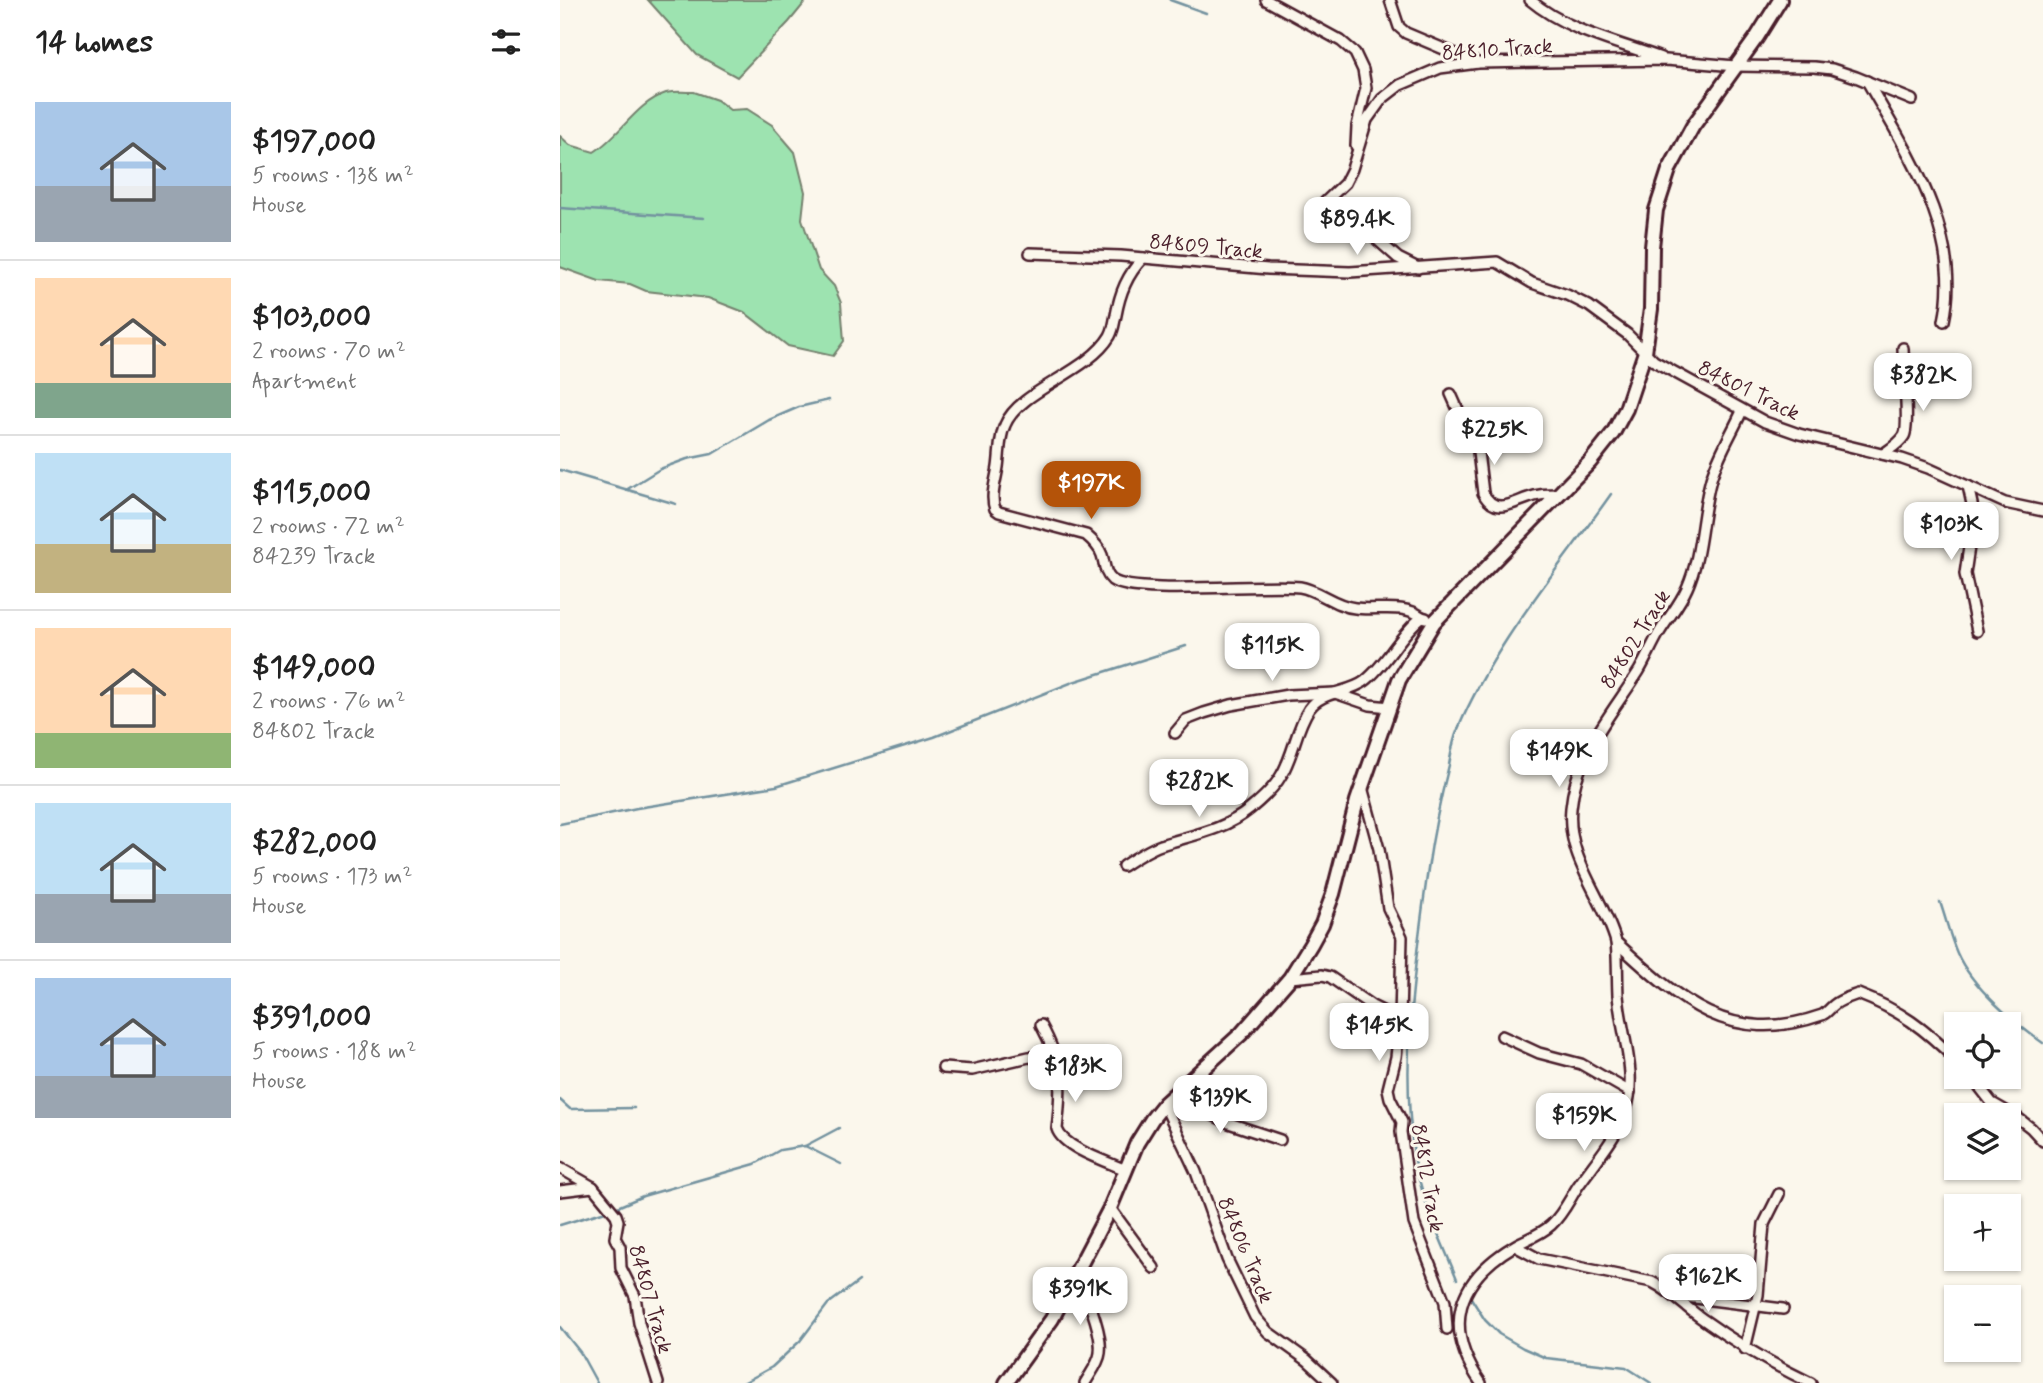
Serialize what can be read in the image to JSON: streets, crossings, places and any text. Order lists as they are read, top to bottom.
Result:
{
  "streets": {
    "street": [
      "84810 Track",
      "84809 Track",
      "84801 Track",
      "84802 Track",
      "84812 Track",
      "84806 Track",
      "84807 Track"
    ]
  },
  "crossings": [
    ["84810 Track", "84809 Track"],
    ["84809 Track", "84801 Track"],
    ["84801 Track", "84802 Track"]
  ],
  "page": {
    "heading": "14 homes",
    "list": [
      {
        "name": "$197,000",
        "note": "5 rooms · 138 m² · House"
      },
      {
        "name": "$103,000",
        "note": "2 rooms · 70 m² · Apartment"
      },
      {
        "name": "$115,000",
        "note": "2 rooms · 72 m² · 84239 Track"
      },
      {
        "name": "$149,000",
        "note": "2 rooms · 76 m² · 84802 Track"
      },
      {
        "name": "$282,000",
        "note": "5 rooms · 173 m² · House"
      },
      {
        "name": "$391,000",
        "note": "5 rooms · 188 m² · House"
      }
    ],
    "price": [
      "$89.4K",
      "$382K",
      "$225K",
      "$197K",
      "$103K",
      "$115K",
      "$149K",
      "$282K",
      "$145K",
      "$183K",
      "$139K",
      "$159K",
      "$162K",
      "$391K"
    ],
    "map_buttons": ["+", "−"]
  }
}
